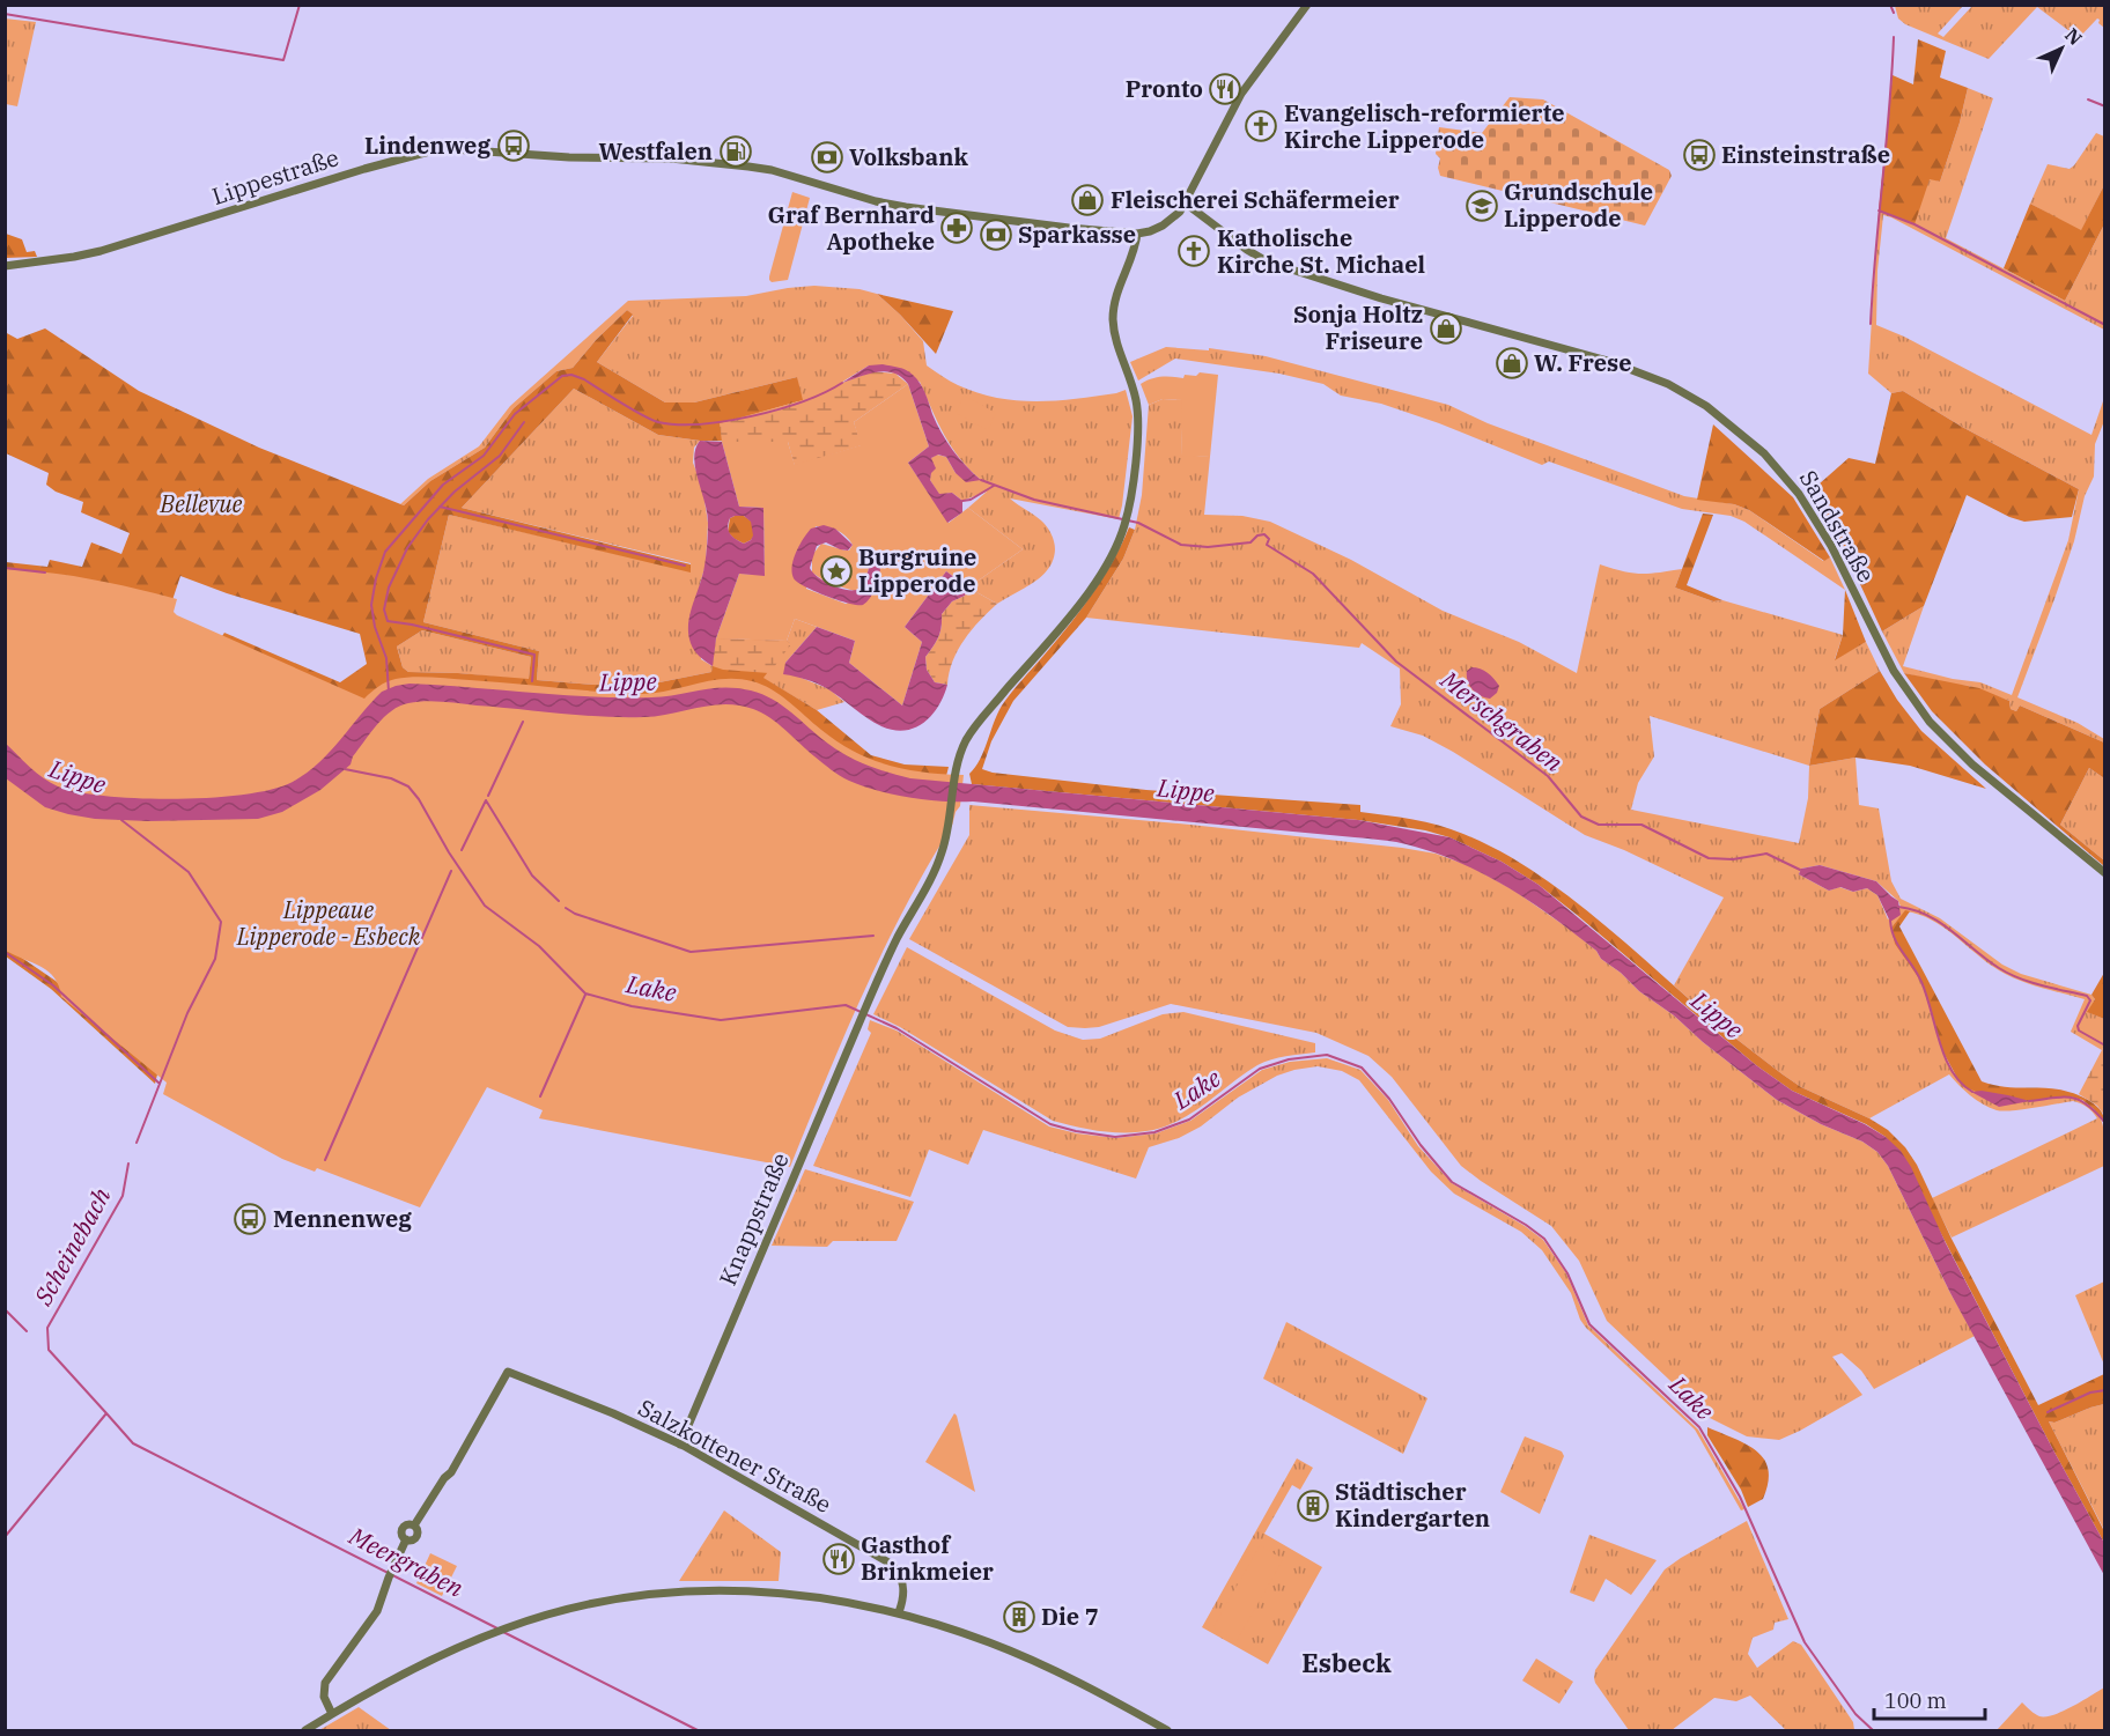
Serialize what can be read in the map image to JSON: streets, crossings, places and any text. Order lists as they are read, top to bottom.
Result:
{
  "streets": {
    "main road": [
      "Lippestraße",
      "Sandstraße",
      "Knappstraße",
      "Salzkottener Straße"
    ]
  },
  "crossings": [
    ["Lippestraße", "Knappstraße"],
    ["Knappstraße", "Salzkottener Straße"]
  ],
  "districts": ["Esbeck"],
  "water": [
    "Lippe",
    "Merschgraben",
    "Lake",
    "Scheinebach",
    "Meergraben"
  ],
  "parks": ["Bellevue", "Lippeaue Lipperode - Esbeck"],
  "places": {
    "restaurant": ["Pronto", "Gasthof Brinkmeier"],
    "church": ["Evangelisch-reformierte Kirche Lipperode", "Katholische Kirche St. Michael"],
    "bus stop": ["Lindenweg", "Einsteinstraße", "Mennenweg"],
    "fuel station": ["Westfalen"],
    "bank": ["Volksbank", "Sparkasse"],
    "shop": ["Fleischerei Schäfermeier", "Sonja Holtz Friseure", "W. Frese"],
    "school or university": ["Grundschule Lipperode"],
    "pharmacy": ["Graf Bernhard Apotheke"],
    "place": ["Burgruine Lipperode"],
    "building": ["Städtischer Kindergarten", "Die 7"]
  },
  "scale_bar": "100 m",
  "north": "top right"
}
